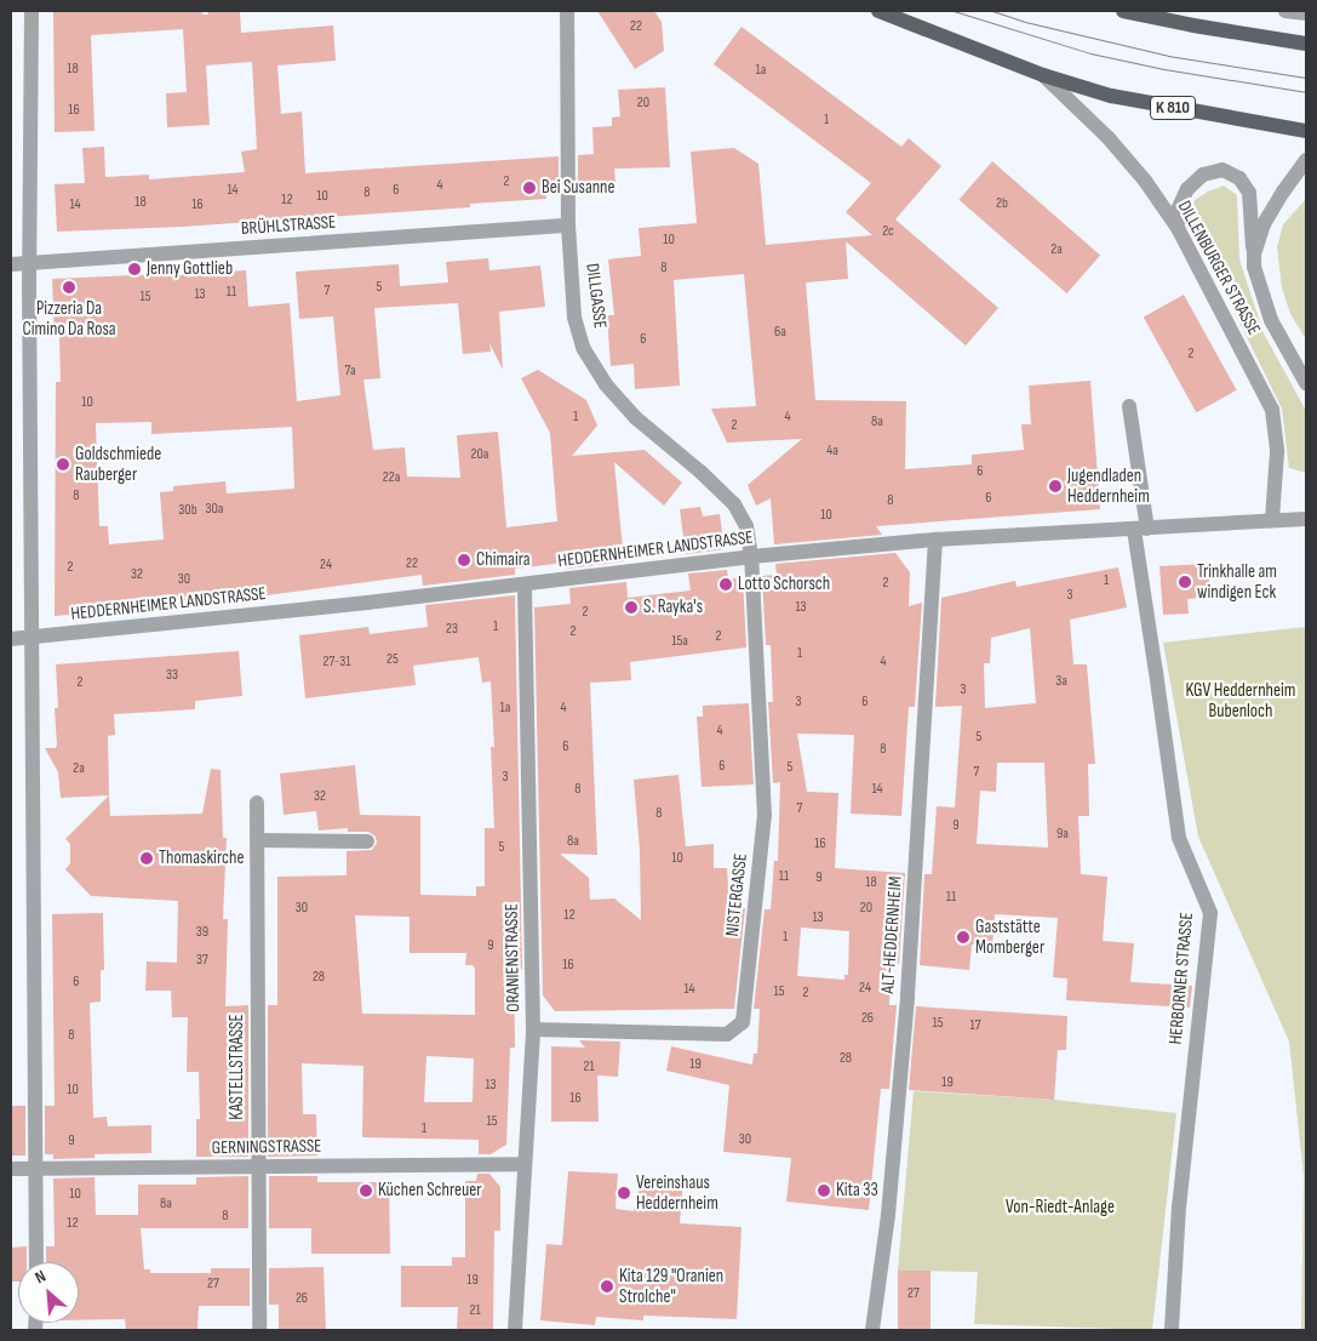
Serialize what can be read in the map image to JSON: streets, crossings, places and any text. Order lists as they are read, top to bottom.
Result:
{
  "streets": {
    "main road": ["K 810", "DILLENBURGER STRASSE"],
    "street": [
      "BRÜHLSTRASSE",
      "DILLGASSE",
      "HEDDERNHEIMER LANDSTRASSE",
      "NISTERGASSE",
      "ALT-HEDDERNHEIM",
      "ORANIENSTRASSE",
      "HERBORNER STRASSE",
      "KASTELLSTRASSE",
      "GERNINGSTRASSE"
    ]
  },
  "crossings": [
    ["BRÜHLSTRASSE", "DILLGASSE"],
    ["DILLENBURGER STRASSE", "HEDDERNHEIMER LANDSTRASSE"],
    ["DILLGASSE", "HEDDERNHEIMER LANDSTRASSE"],
    ["DILLGASSE", "NISTERGASSE"],
    ["HEDDERNHEIMER LANDSTRASSE", "NISTERGASSE"],
    ["HEDDERNHEIMER LANDSTRASSE", "ALT-HEDDERNHEIM"],
    ["HEDDERNHEIMER LANDSTRASSE", "ORANIENSTRASSE"],
    ["HEDDERNHEIMER LANDSTRASSE", "HERBORNER STRASSE"],
    ["NISTERGASSE", "ORANIENSTRASSE"],
    ["ORANIENSTRASSE", "GERNINGSTRASSE"],
    ["KASTELLSTRASSE", "GERNINGSTRASSE"]
  ],
  "parks": ["KGV Heddernheim Bubenloch", "Von-Riedt-Anlage"],
  "places": [
    "Bei Susanne",
    "Jenny Gottlieb",
    "Pizzeria Da Cimino Da Rosa",
    "Goldschmiede Rauberger",
    "Jugendladen Heddernheim",
    "Chimaira",
    "Trinkhalle am windigen Eck",
    "Lotto Schorsch",
    "S. Rayka's",
    "Thomaskirche",
    "Gaststätte Momberger",
    "Küchen Schreuer",
    "Kita 33",
    "Vereinshaus Heddernheim",
    "Kita 129 \"Oranien Strolche\""
  ],
  "house_numbers": [
    "22",
    "18",
    "1a",
    "20",
    "16",
    "1",
    "2",
    "4",
    "14",
    "6",
    "8",
    "10",
    "12",
    "18",
    "2b",
    "14",
    "16",
    "2c",
    "10",
    "2a",
    "8",
    "5",
    "7",
    "11",
    "13",
    "15",
    "6a",
    "6",
    "2",
    "7a",
    "10",
    "1",
    "4",
    "8a",
    "2",
    "4a",
    "20a",
    "6",
    "22a",
    "8",
    "6",
    "8",
    "30a",
    "30b",
    "10",
    "22",
    "24",
    "2",
    "32",
    "30",
    "1",
    "2",
    "3",
    "13",
    "2",
    "1",
    "23",
    "2",
    "2",
    "15a",
    "1",
    "25",
    "27-31",
    "4",
    "33",
    "3a",
    "2",
    "3",
    "3",
    "6",
    "1a",
    "4",
    "4",
    "5",
    "6",
    "8",
    "6",
    "5",
    "2a",
    "7",
    "3",
    "8",
    "14",
    "32",
    "7",
    "8",
    "9",
    "9a",
    "8a",
    "16",
    "5",
    "10",
    "11",
    "9",
    "18",
    "11",
    "30",
    "20",
    "12",
    "13",
    "39",
    "1",
    "9",
    "37",
    "16",
    "28",
    "6",
    "24",
    "14",
    "15",
    "2",
    "26",
    "15",
    "17",
    "8",
    "28",
    "19",
    "21",
    "19",
    "13",
    "10",
    "16",
    "15",
    "1",
    "30",
    "9",
    "10",
    "8a",
    "8",
    "12",
    "19",
    "27",
    "27",
    "26",
    "21"
  ],
  "north": "top left"
}
